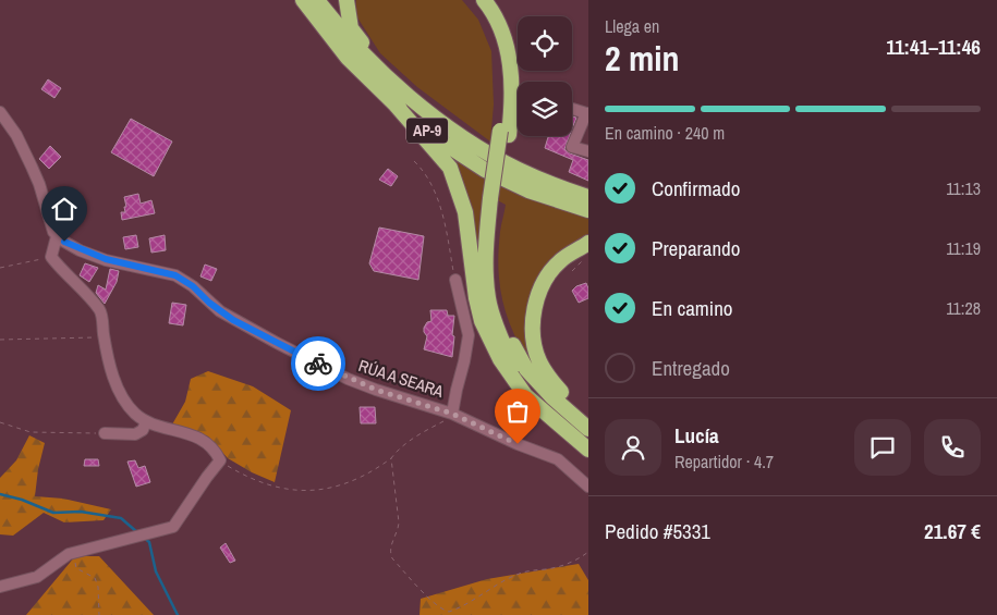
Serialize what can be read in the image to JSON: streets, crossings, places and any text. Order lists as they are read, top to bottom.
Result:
{
  "streets": {
    "highway": ["AP-9"],
    "street": ["RÚA A SEARA"]
  },
  "page": {
    "heading": ["2 min", "Llega en", "11:41–11:46"],
    "panel": [
      "Lucía",
      "Repartidor · 4.7",
      "Pedido #5331",
      "21.67 €"
    ],
    "bar": "En camino · 240 m",
    "list": [
      ["Confirmado", "11:13"],
      ["Preparando", "11:19"],
      ["En camino", "11:28"],
      "Entregado"
    ]
  }
}
